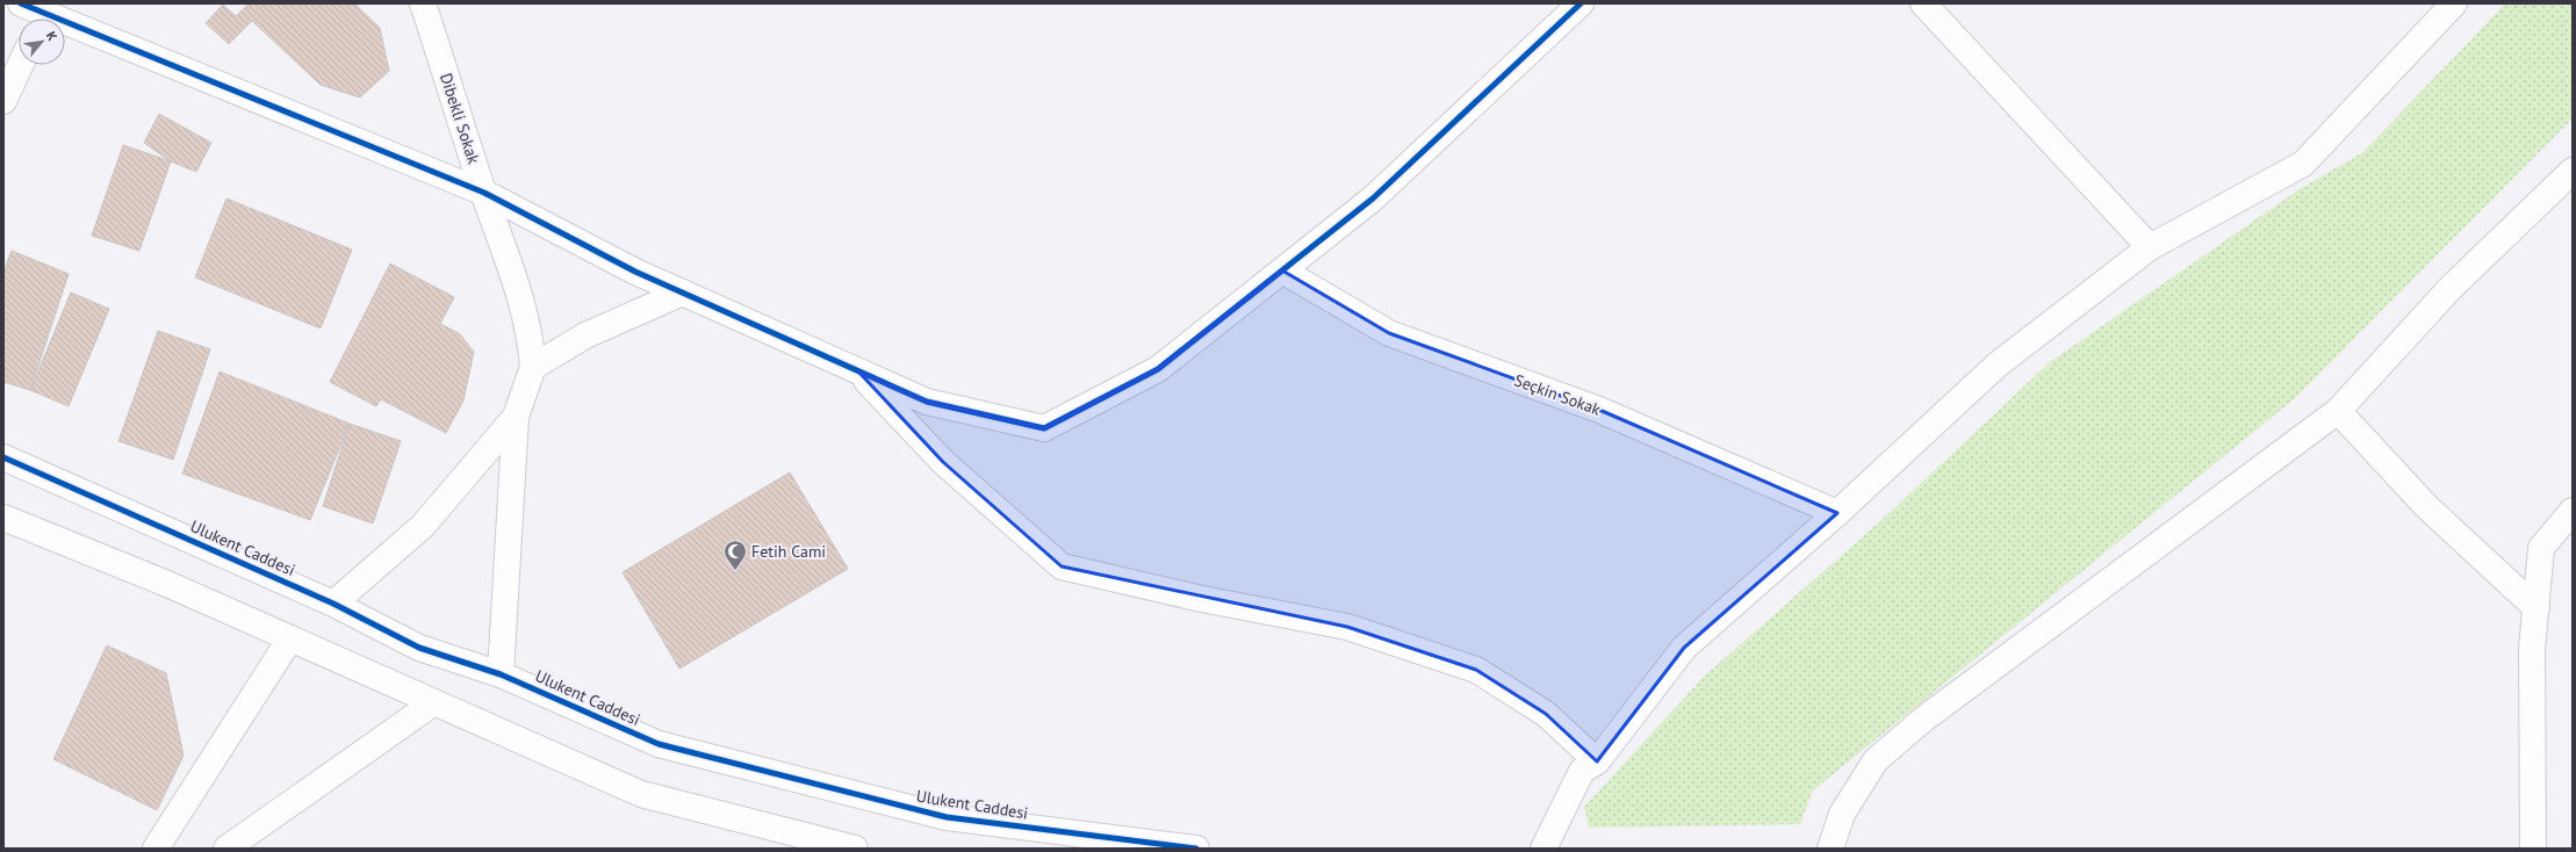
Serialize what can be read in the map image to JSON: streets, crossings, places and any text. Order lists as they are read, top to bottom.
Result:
{
  "streets": {
    "street": ["Dibekli Sokak", "Seçkin Sokak", "Ulukent Caddesi"]
  },
  "places": {
    "mosque": ["Fetih Cami"]
  },
  "north": "top right"
}
